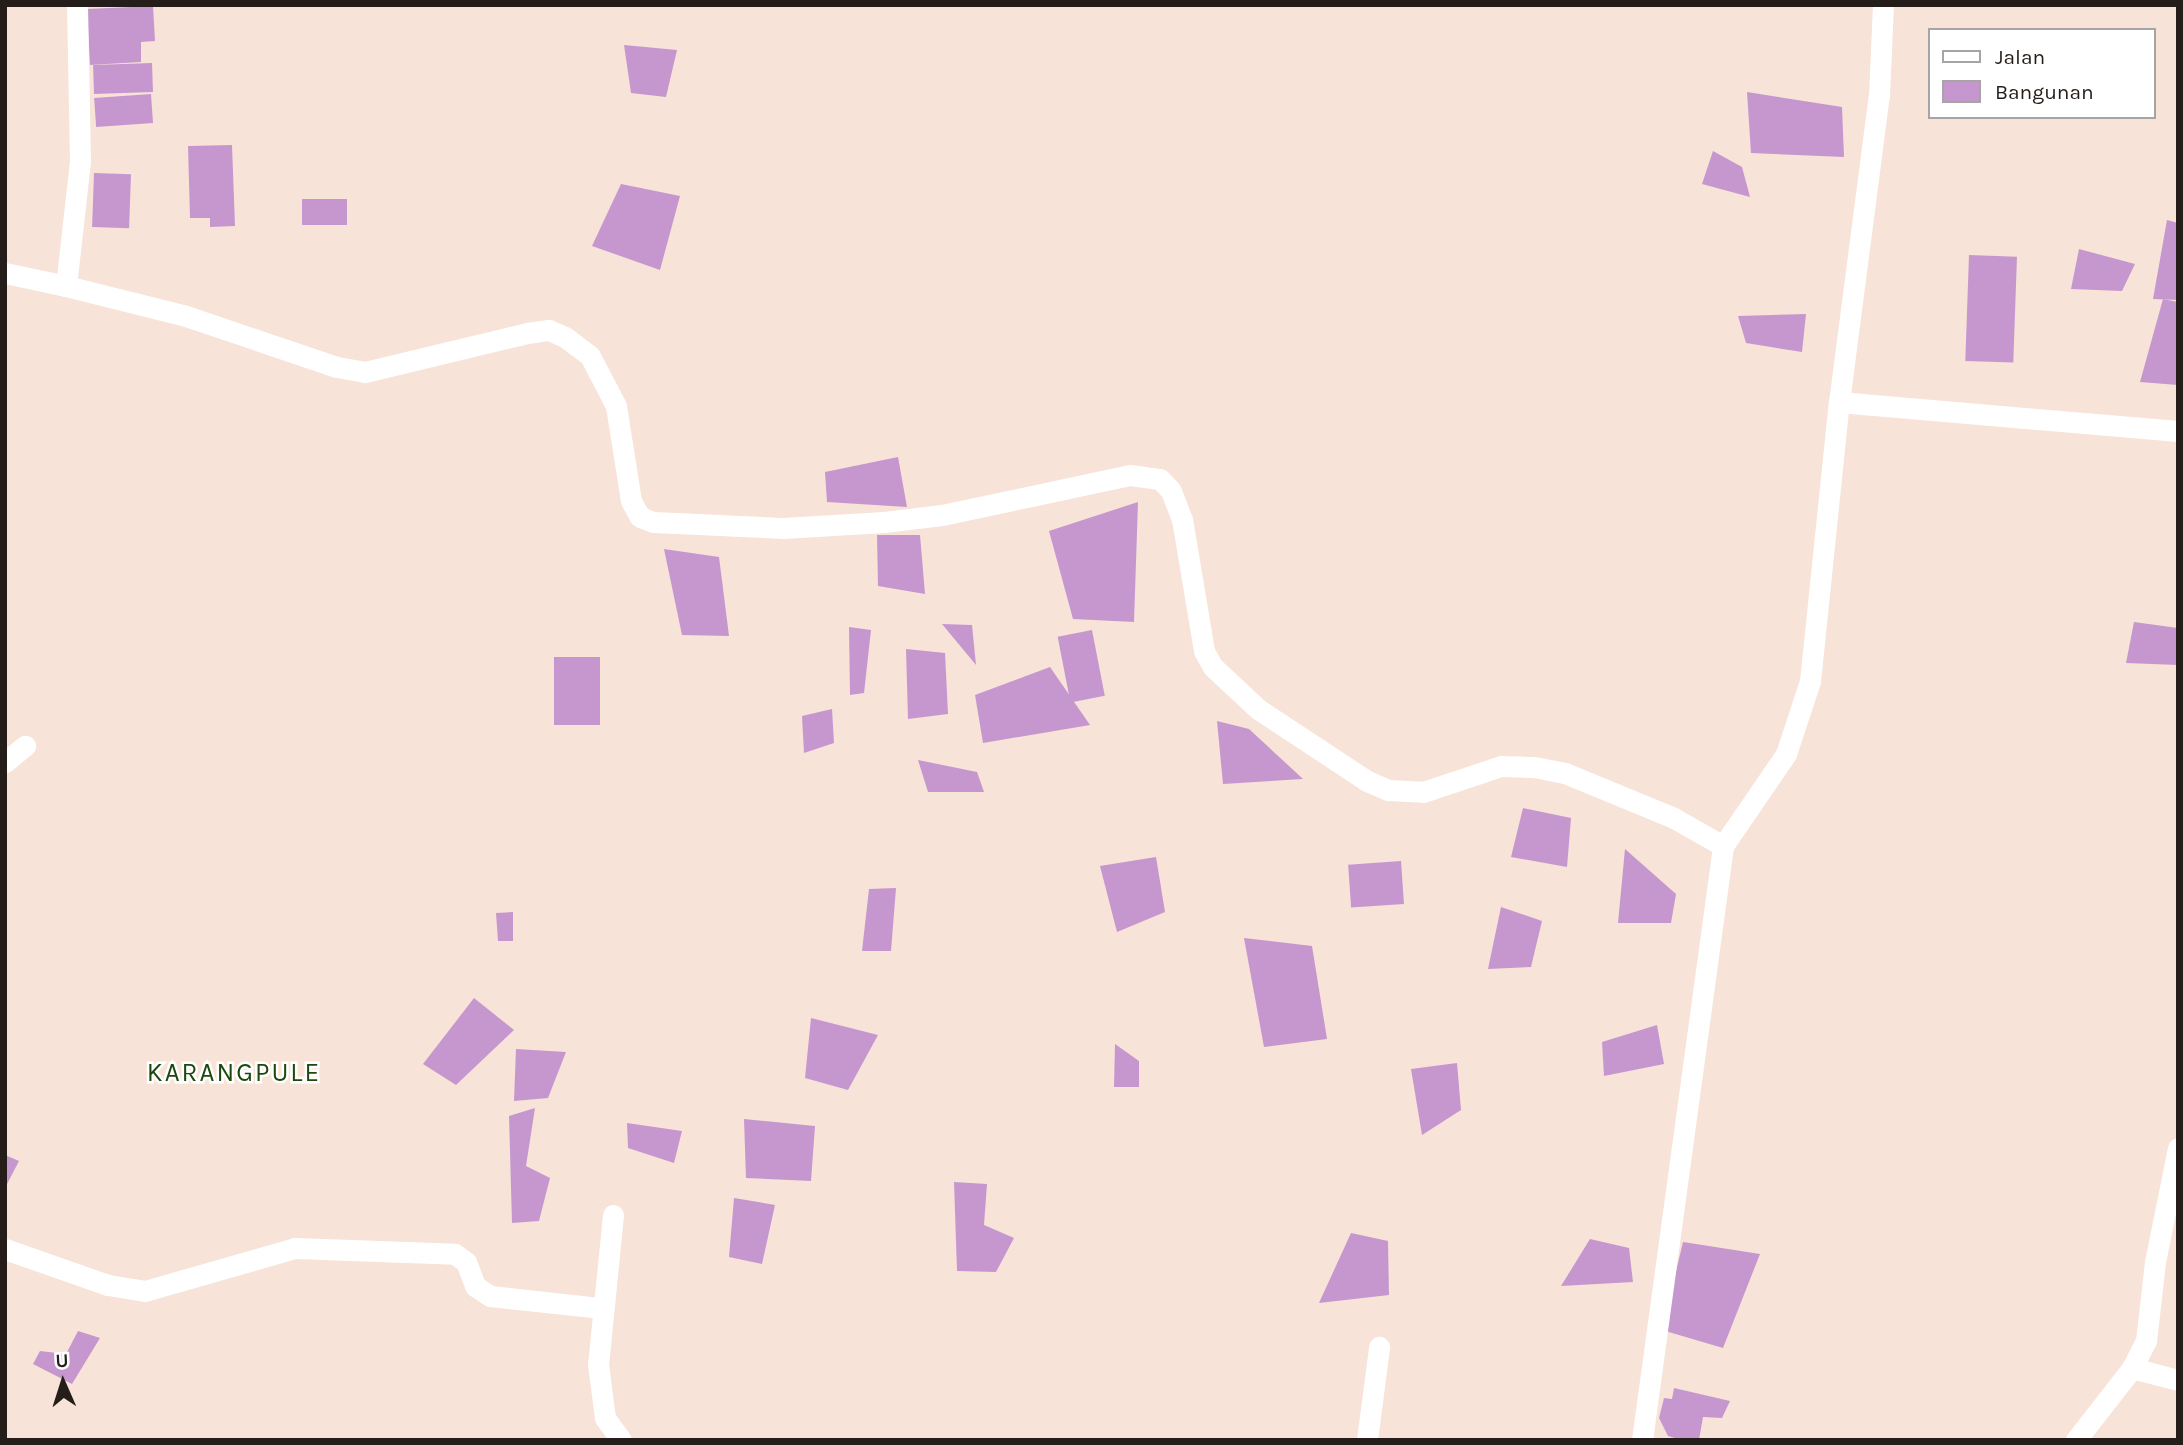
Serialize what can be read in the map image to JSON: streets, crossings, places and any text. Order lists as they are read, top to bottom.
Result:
{
  "districts": ["KARANGPULE"],
  "legend": ["Jalan", "Bangunan"],
  "north": "top"
}
